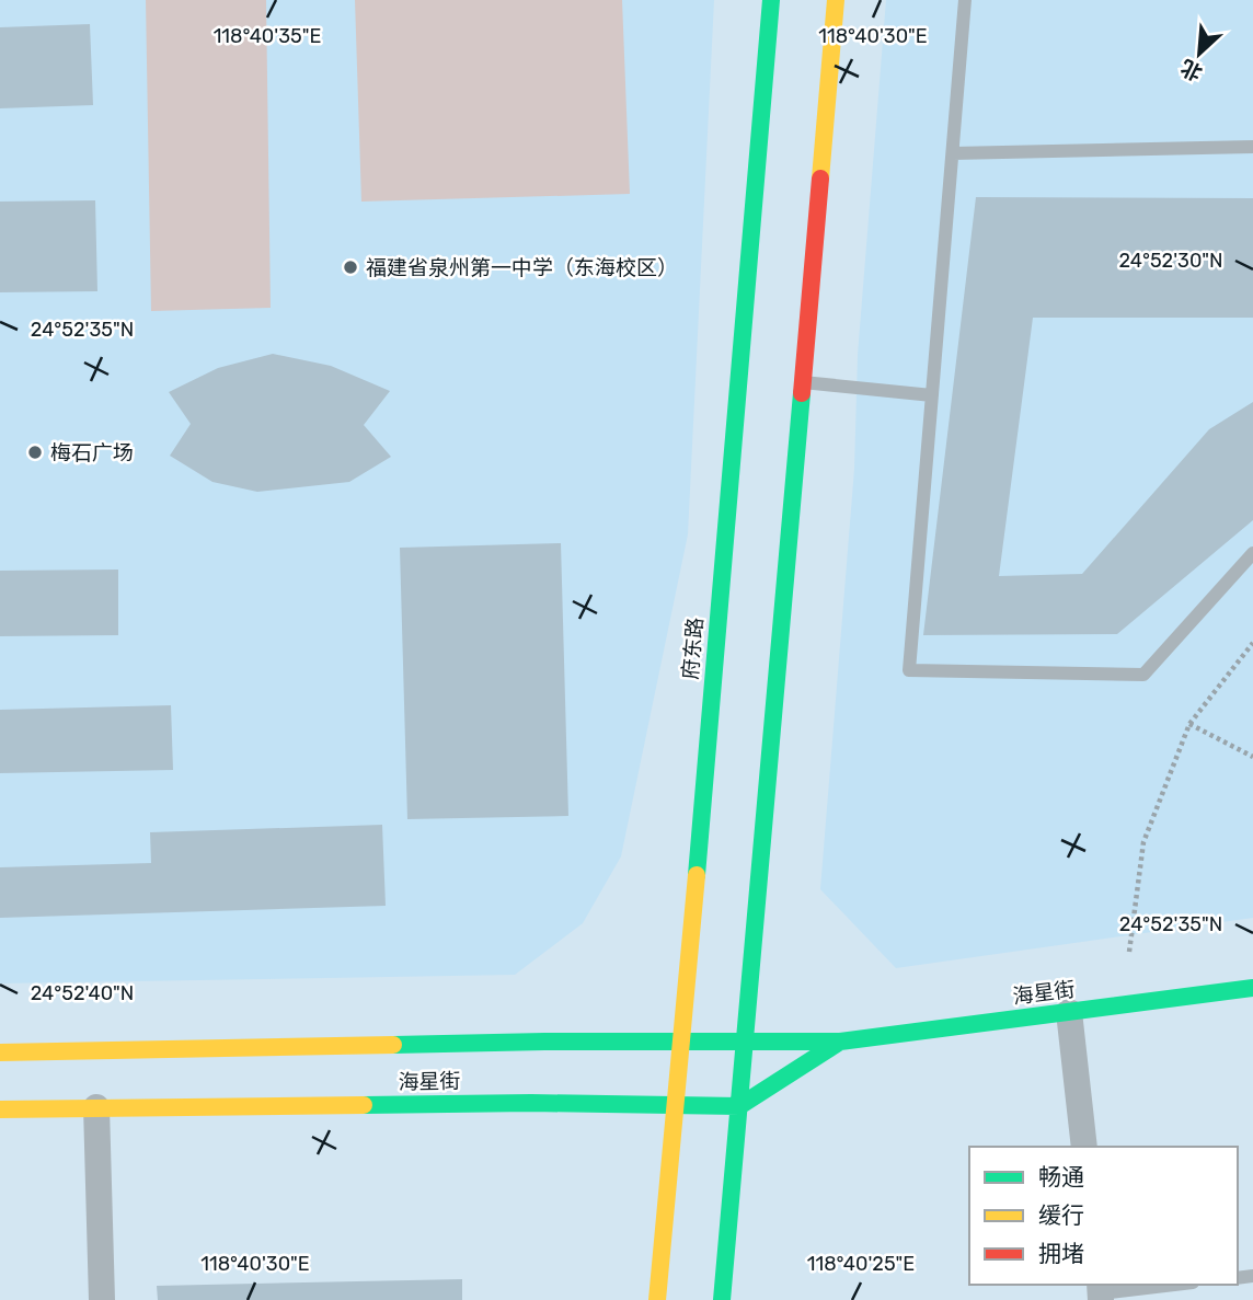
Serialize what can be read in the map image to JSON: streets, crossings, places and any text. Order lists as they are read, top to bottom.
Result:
{
  "streets": {
    "main road": ["府东路", "海星街"]
  },
  "crossings": [
    ["府东路", "海星街"]
  ],
  "places": ["福建省泉州第一中学（东海校区）", "梅石广场"],
  "legend": ["畅通", "缓行", "拥堵"],
  "north": "bottom left",
  "coordinates": [
    "118°40'35\"E",
    "118°40'30\"E",
    "24°52'30\"N",
    "24°52'35\"N",
    "24°52'40\"N",
    "118°40'25\"E"
  ]
}
